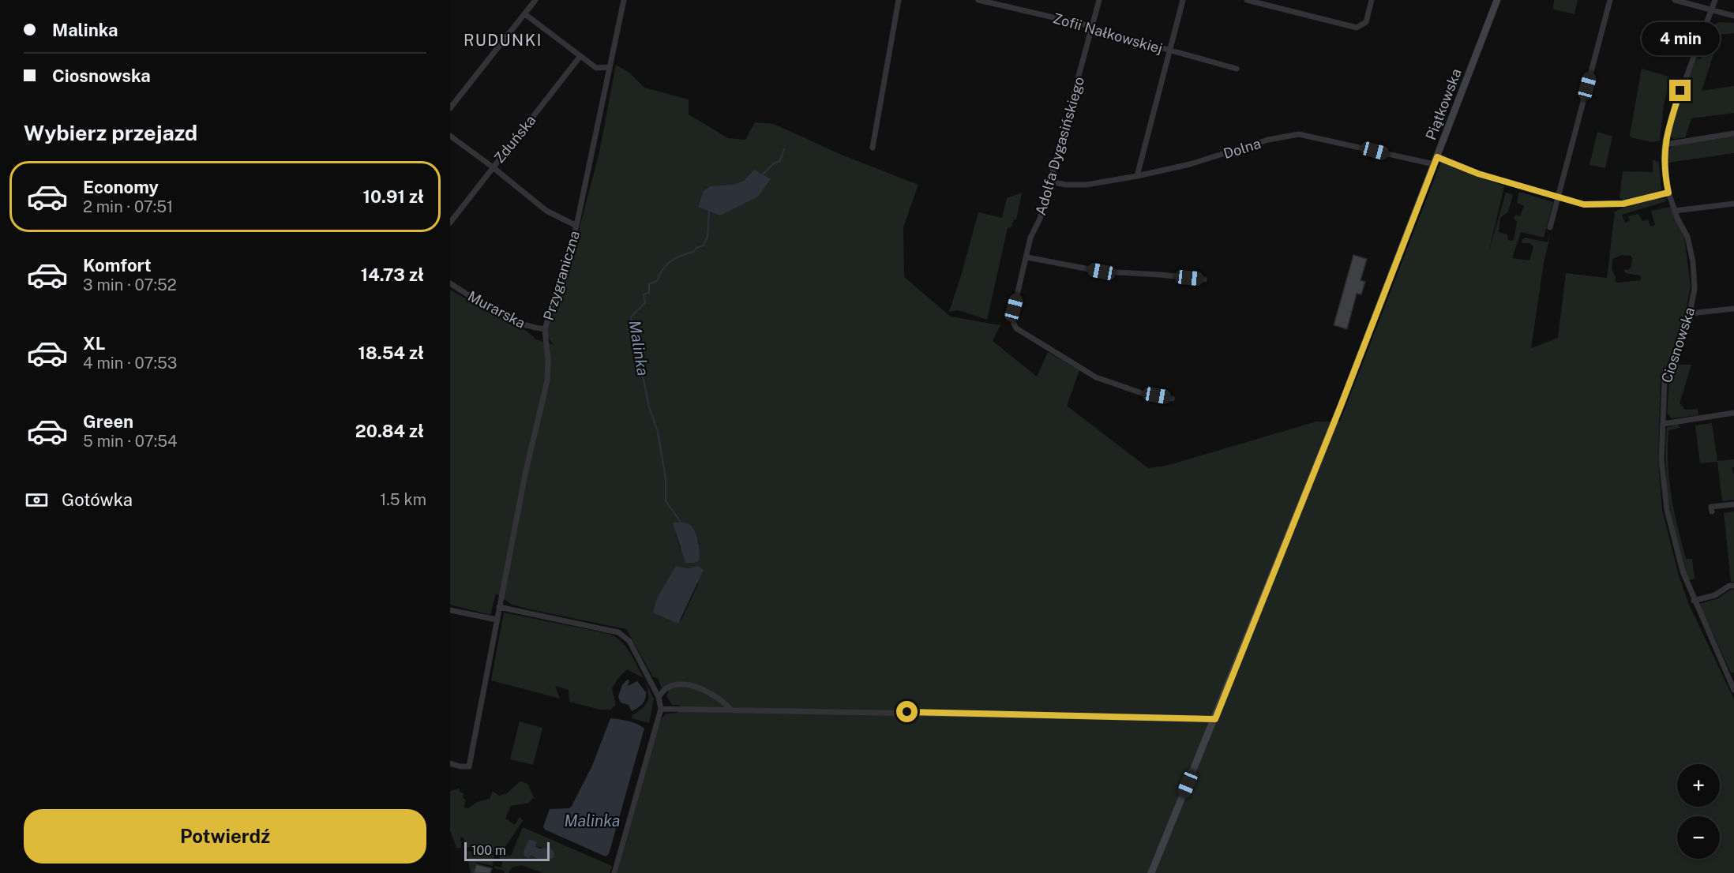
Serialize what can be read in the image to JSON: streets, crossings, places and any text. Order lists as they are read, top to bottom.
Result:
{
  "streets": {
    "main road": ["Piątkowska"],
    "street": [
      "Zofii Nałkowskiej",
      "Zduńska",
      "Adolfa Dygasińskiego",
      "Dolna",
      "Przygraniczna",
      "Murarska",
      "Ciosnowska"
    ]
  },
  "crossings": [
    ["Zofii Nałkowskiej", "Adolfa Dygasińskiego"],
    ["Piątkowska", "Dolna"],
    ["Adolfa Dygasińskiego", "Dolna"],
    ["Dolna", "Ciosnowska"],
    ["Przygraniczna", "Murarska"]
  ],
  "districts": ["RUDUNKI"],
  "water": ["Malinka"],
  "scale_bar": "100 m",
  "page": {
    "banner": ["Malinka", "Ciosnowska"],
    "bubble": "4 min",
    "heading": "Wybierz przejazd",
    "list": [
      {
        "name": "Economy",
        "note": "2 min · 07:51",
        "value": "10.91 zł"
      },
      {
        "name": "Komfort",
        "note": "3 min · 07:52",
        "value": "14.73 zł"
      },
      {
        "name": "XL",
        "note": "4 min · 07:53",
        "value": "18.54 zł"
      },
      {
        "name": "Green",
        "note": "5 min · 07:54",
        "value": "20.84 zł"
      }
    ],
    "pay": ["Gotówka", "1.5 km"],
    "map_buttons": ["+", "−"],
    "buttons": "Potwierdź",
    "scale": "100 m"
  }
}
